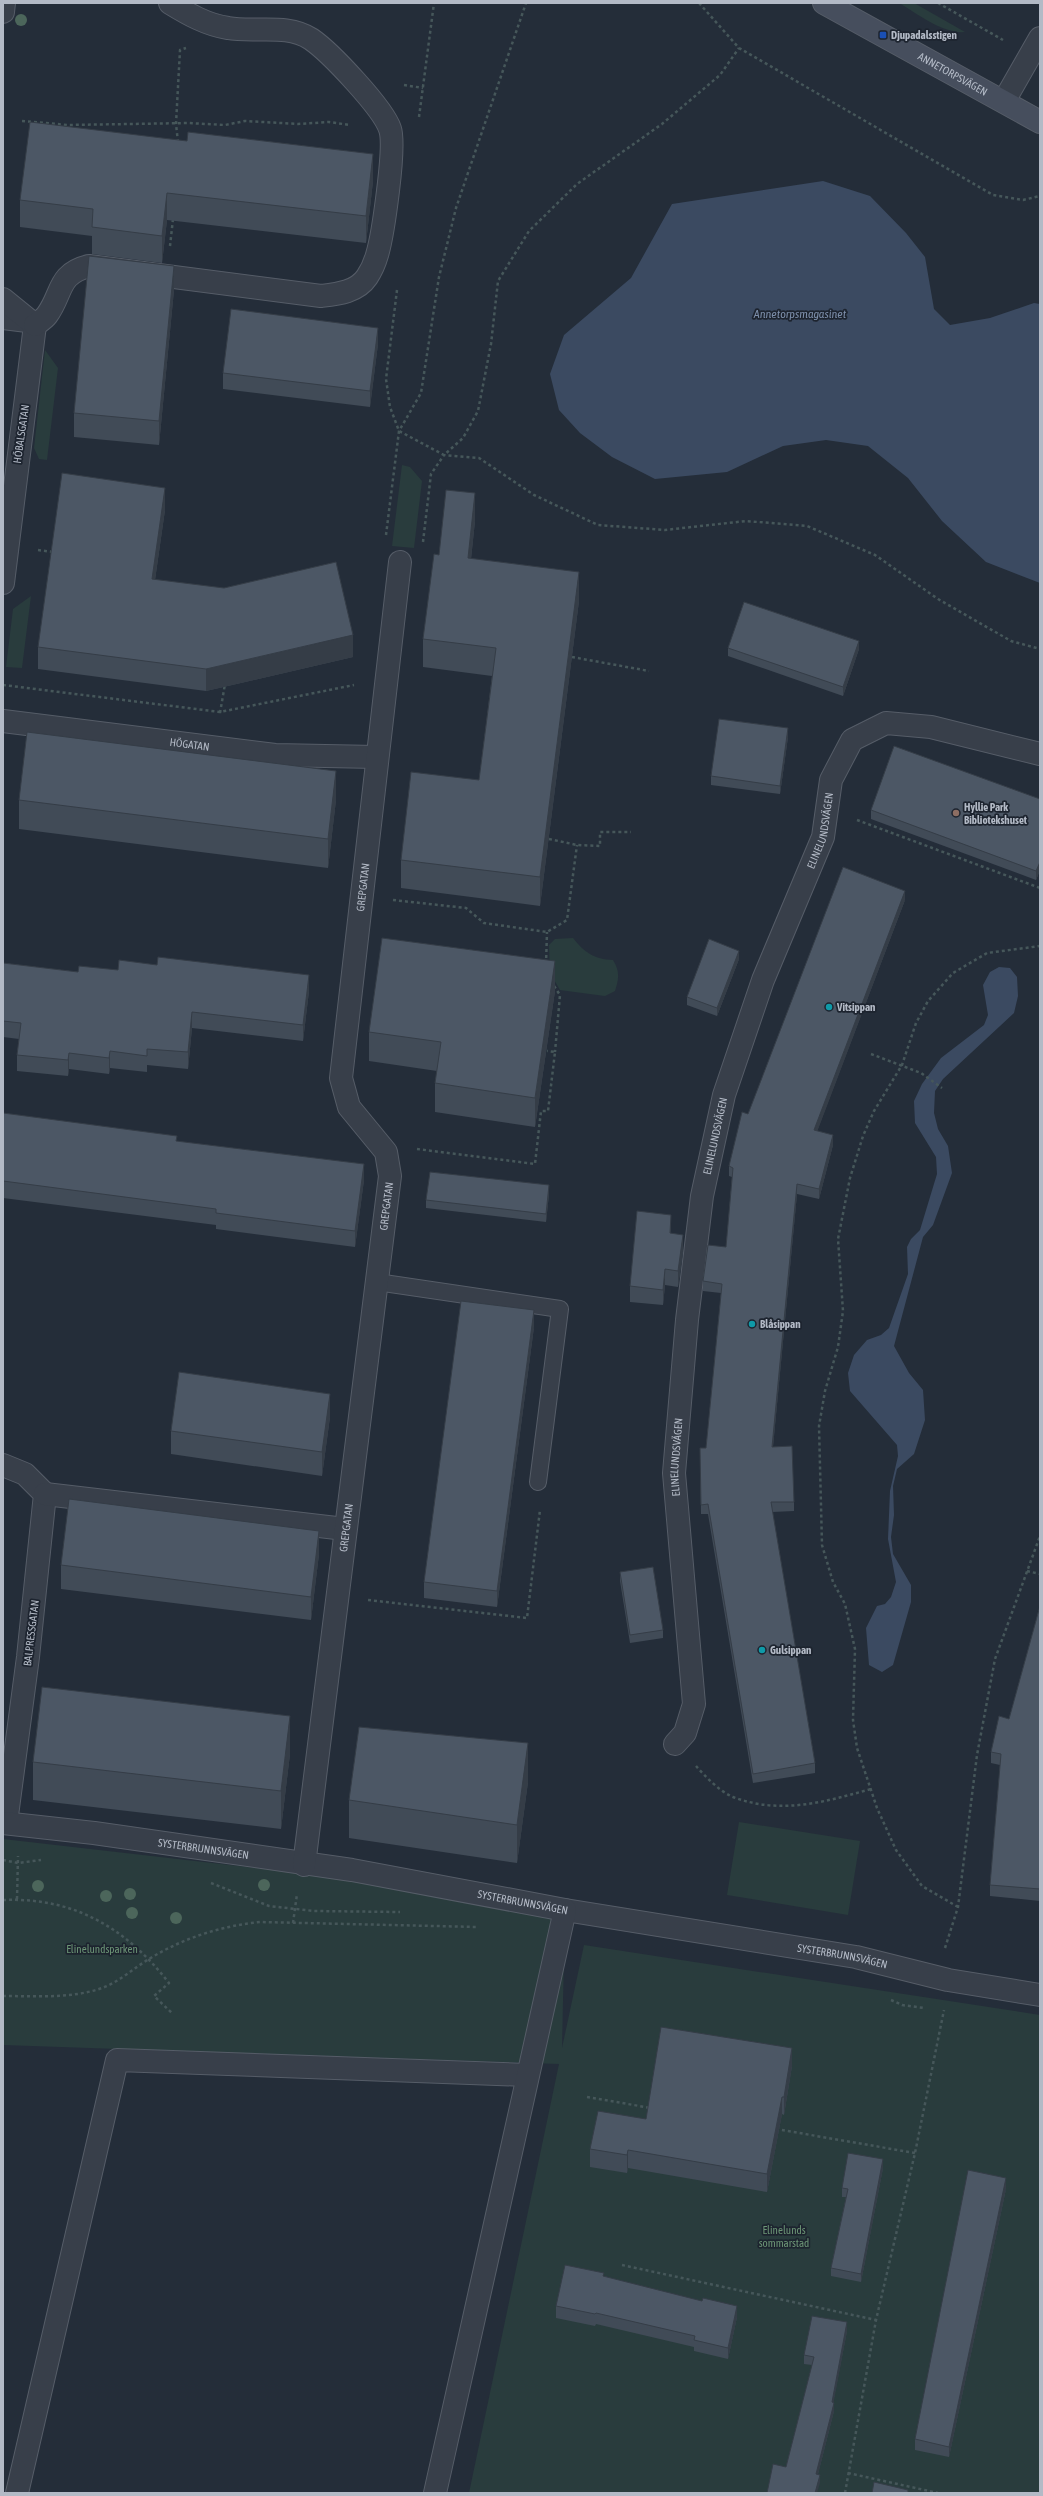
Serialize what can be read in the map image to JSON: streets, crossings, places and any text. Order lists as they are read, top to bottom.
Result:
{
  "streets": {
    "main road": ["ANNETORPSVÄGEN"],
    "street": [
      "HÖBALSGATAN",
      "HÖGATAN",
      "ELINELUNDSVÄGEN",
      "GREPGATAN",
      "BALPRESSGATAN",
      "SYSTERBRUNNSVÄGEN"
    ]
  },
  "crossings": [
    ["HÖGATAN", "GREPGATAN"],
    ["GREPGATAN", "SYSTERBRUNNSVÄGEN"],
    ["BALPRESSGATAN", "SYSTERBRUNNSVÄGEN"]
  ],
  "water": ["Annetorpsmagasinet"],
  "parks": ["Elinelundsparken", "Elinelunds sommarstad"],
  "places": {
    "transit": ["Djupadalsstigen"],
    "other": [
      "Hyllie Park Bibliotekshuset",
      "Vitsippan",
      "Blåsippan",
      "Gulsippan"
    ]
  }
}
